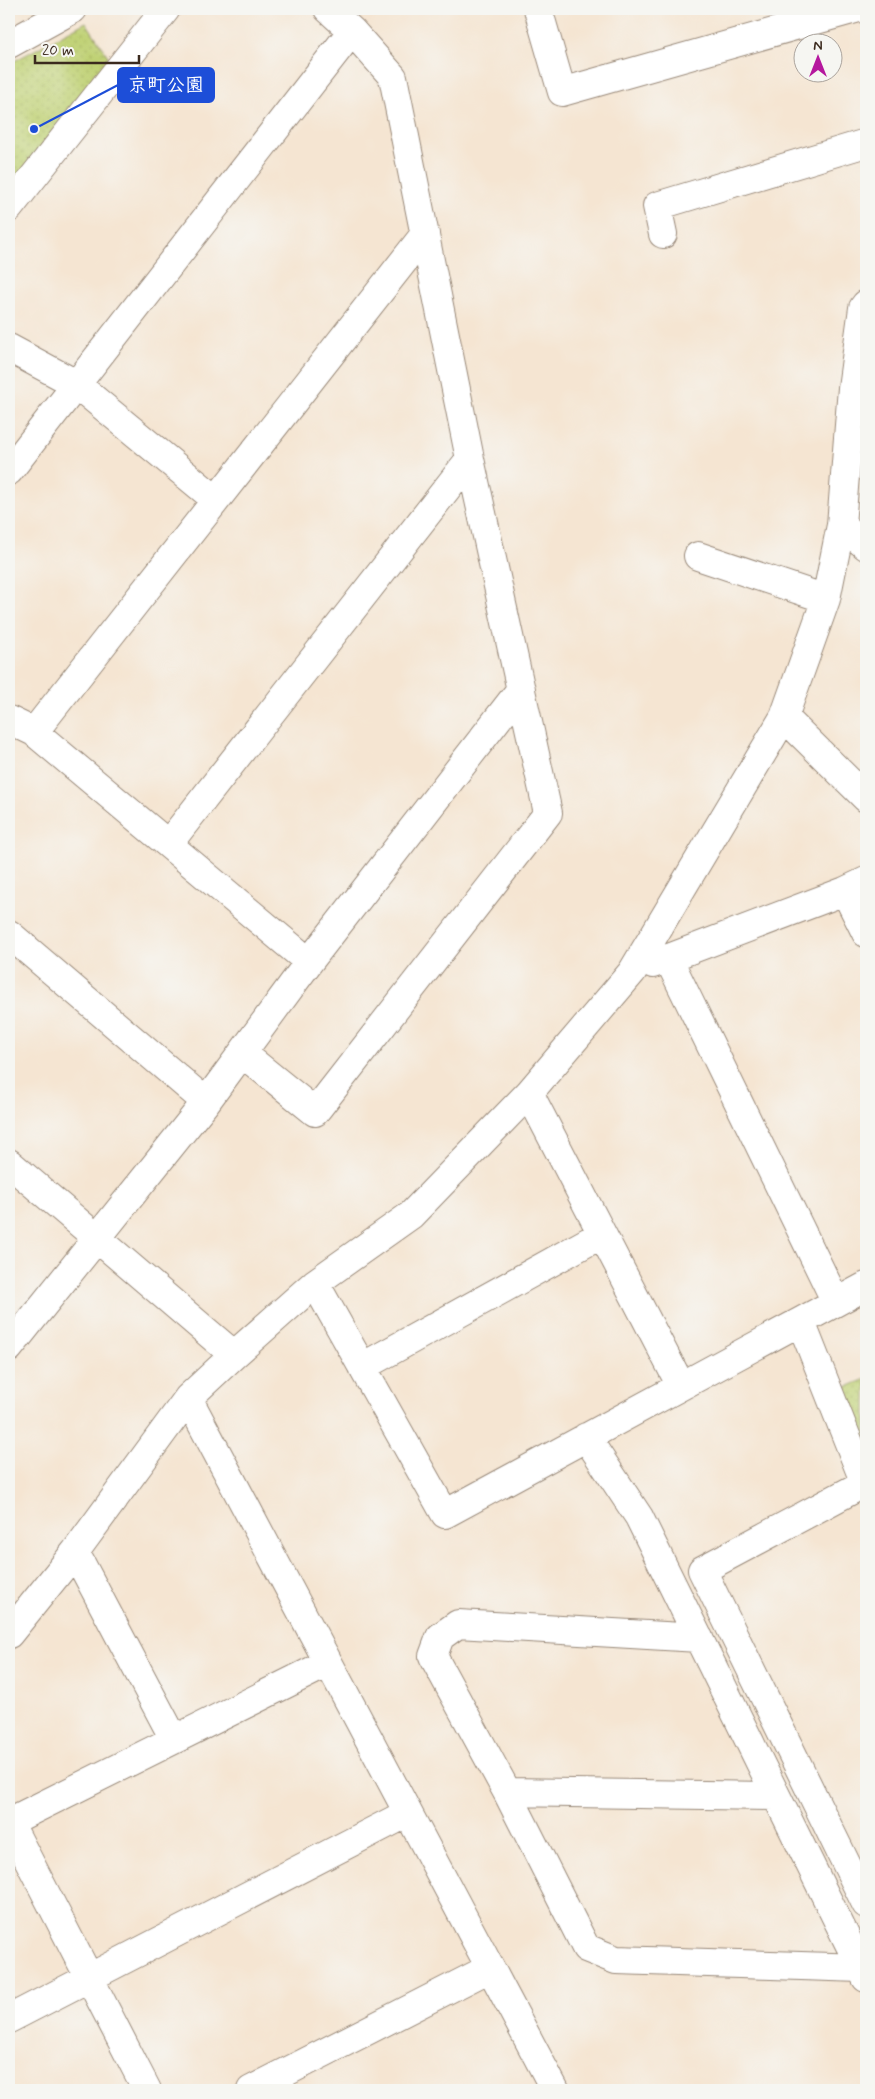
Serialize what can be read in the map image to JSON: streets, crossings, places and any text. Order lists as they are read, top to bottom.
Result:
{
  "places": ["京町公園"],
  "scale_bar": "20 m",
  "north": "top"
}
